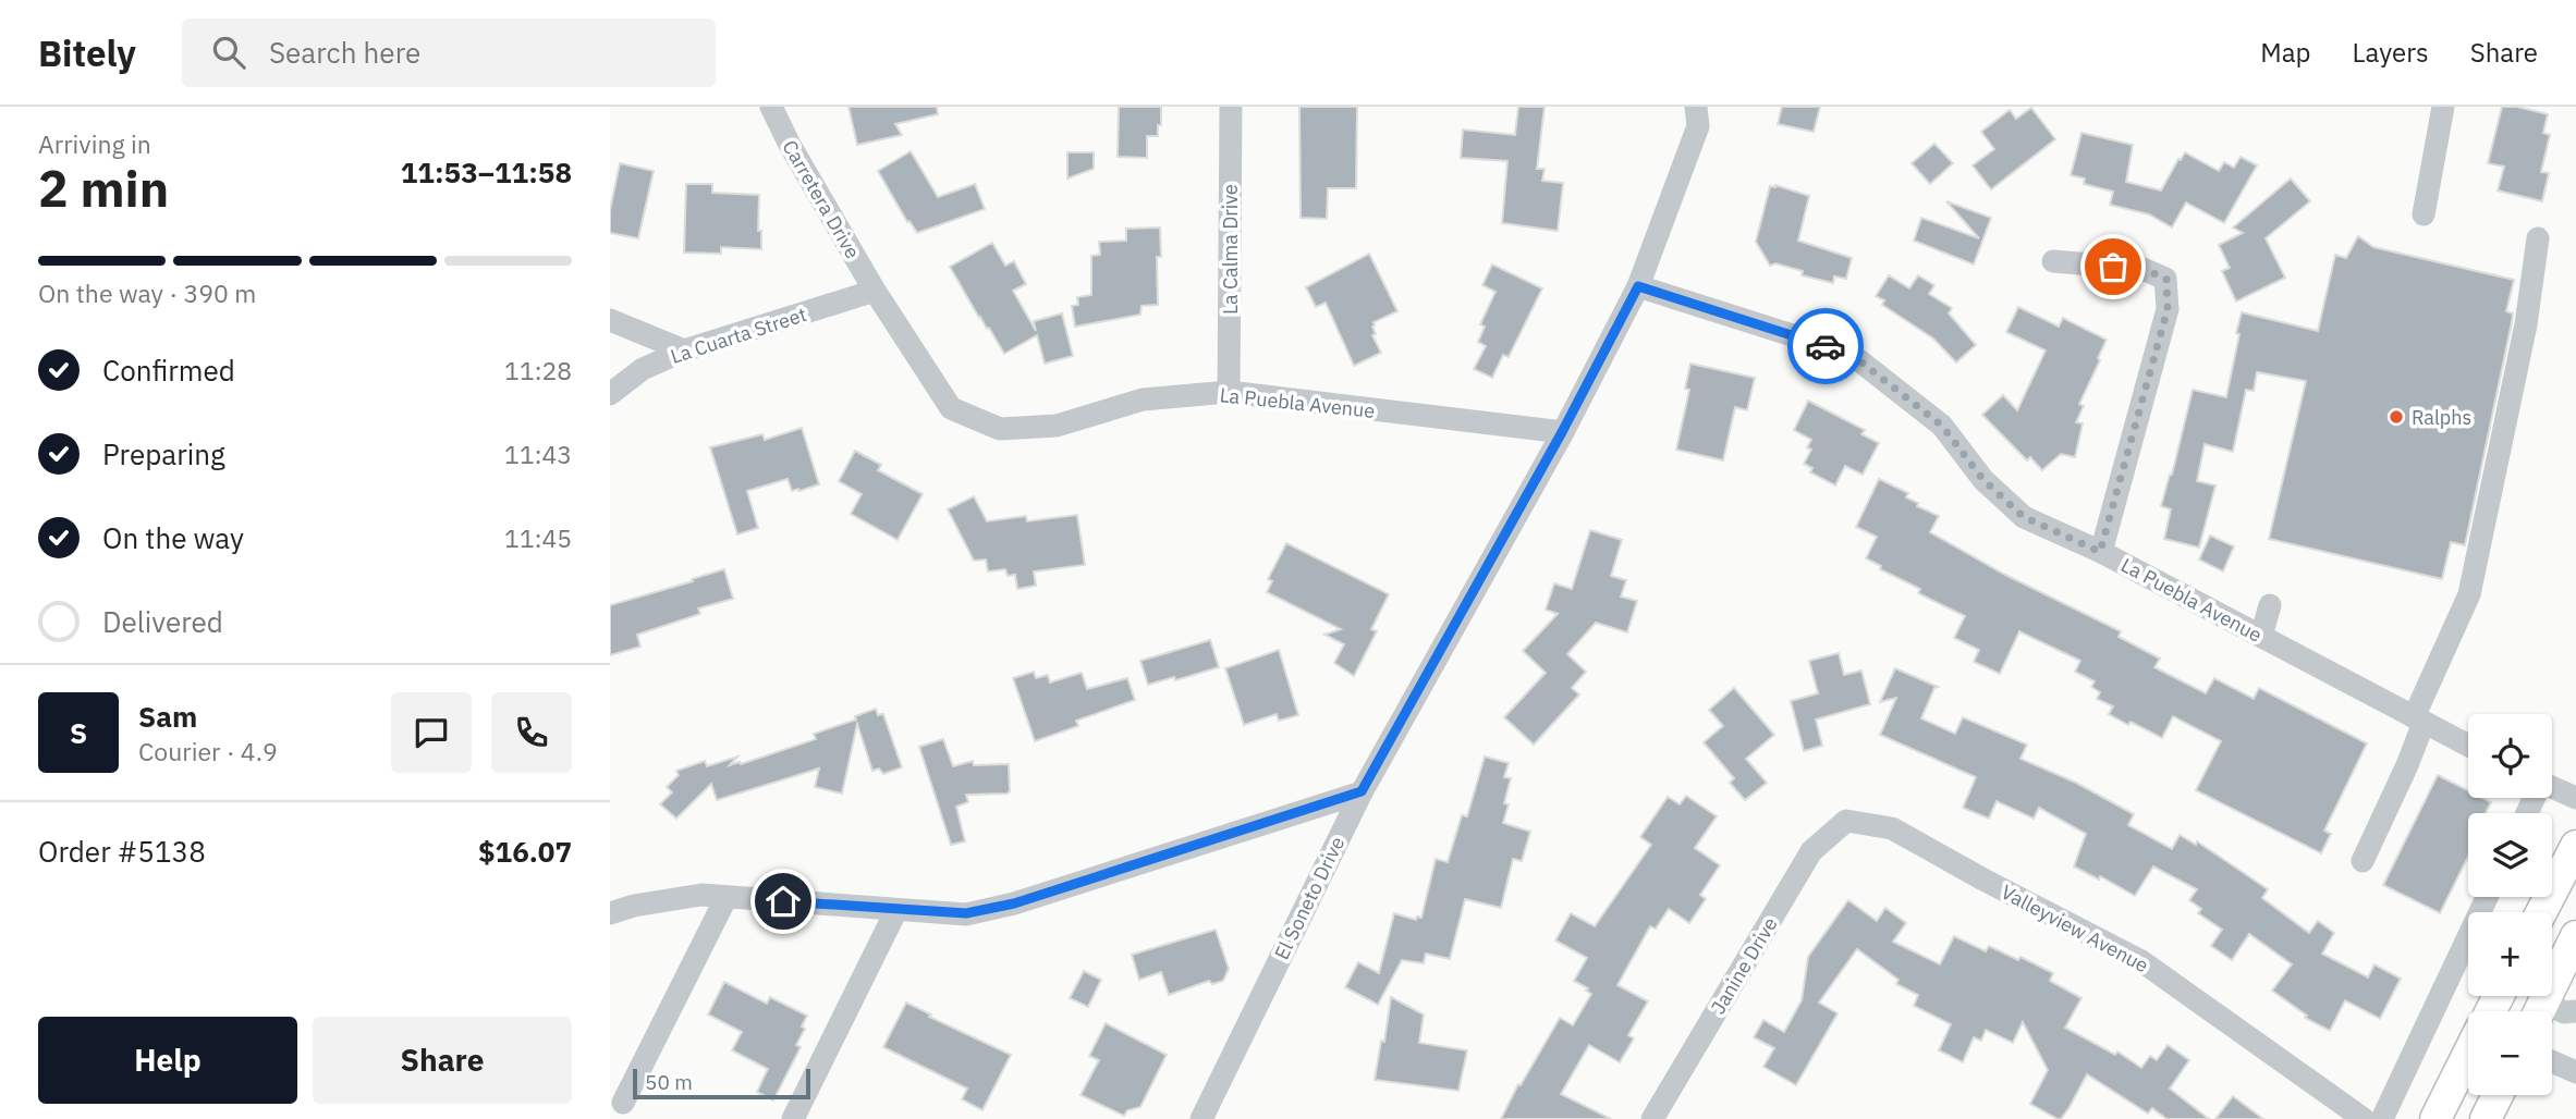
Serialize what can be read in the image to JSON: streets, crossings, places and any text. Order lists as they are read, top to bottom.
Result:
{
  "streets": {
    "street": [
      "Carretera Drive",
      "La Calma Drive",
      "La Cuarta Street",
      "La Puebla Avenue",
      "El Soneto Drive",
      "Valleyview Avenue",
      "Janine Drive"
    ]
  },
  "crossings": [
    ["Carretera Drive", "La Cuarta Street"],
    ["Carretera Drive", "La Puebla Avenue"],
    ["La Calma Drive", "La Puebla Avenue"],
    ["La Cuarta Street", "La Puebla Avenue"],
    ["La Puebla Avenue", "El Soneto Drive"],
    ["Valleyview Avenue", "Janine Drive"]
  ],
  "places": ["Ralphs"],
  "scale_bar": "50 m",
  "page": {
    "header": "Bitely",
    "search": "Search here",
    "nav": ["Map", "Layers", "Share"],
    "heading": ["2 min", "Arriving in", "11:53–11:58"],
    "panel": [
      "Sam",
      "Courier · 4.9",
      "Order #5138",
      "$16.07"
    ],
    "bar": "On the way · 390 m",
    "list": [
      ["Confirmed", "11:28"],
      ["Preparing", "11:43"],
      ["On the way", "11:45"],
      "Delivered"
    ],
    "round": "S",
    "map_buttons": ["+", "−"],
    "buttons": ["Help", "Share"],
    "scale": "50 m"
  }
}
